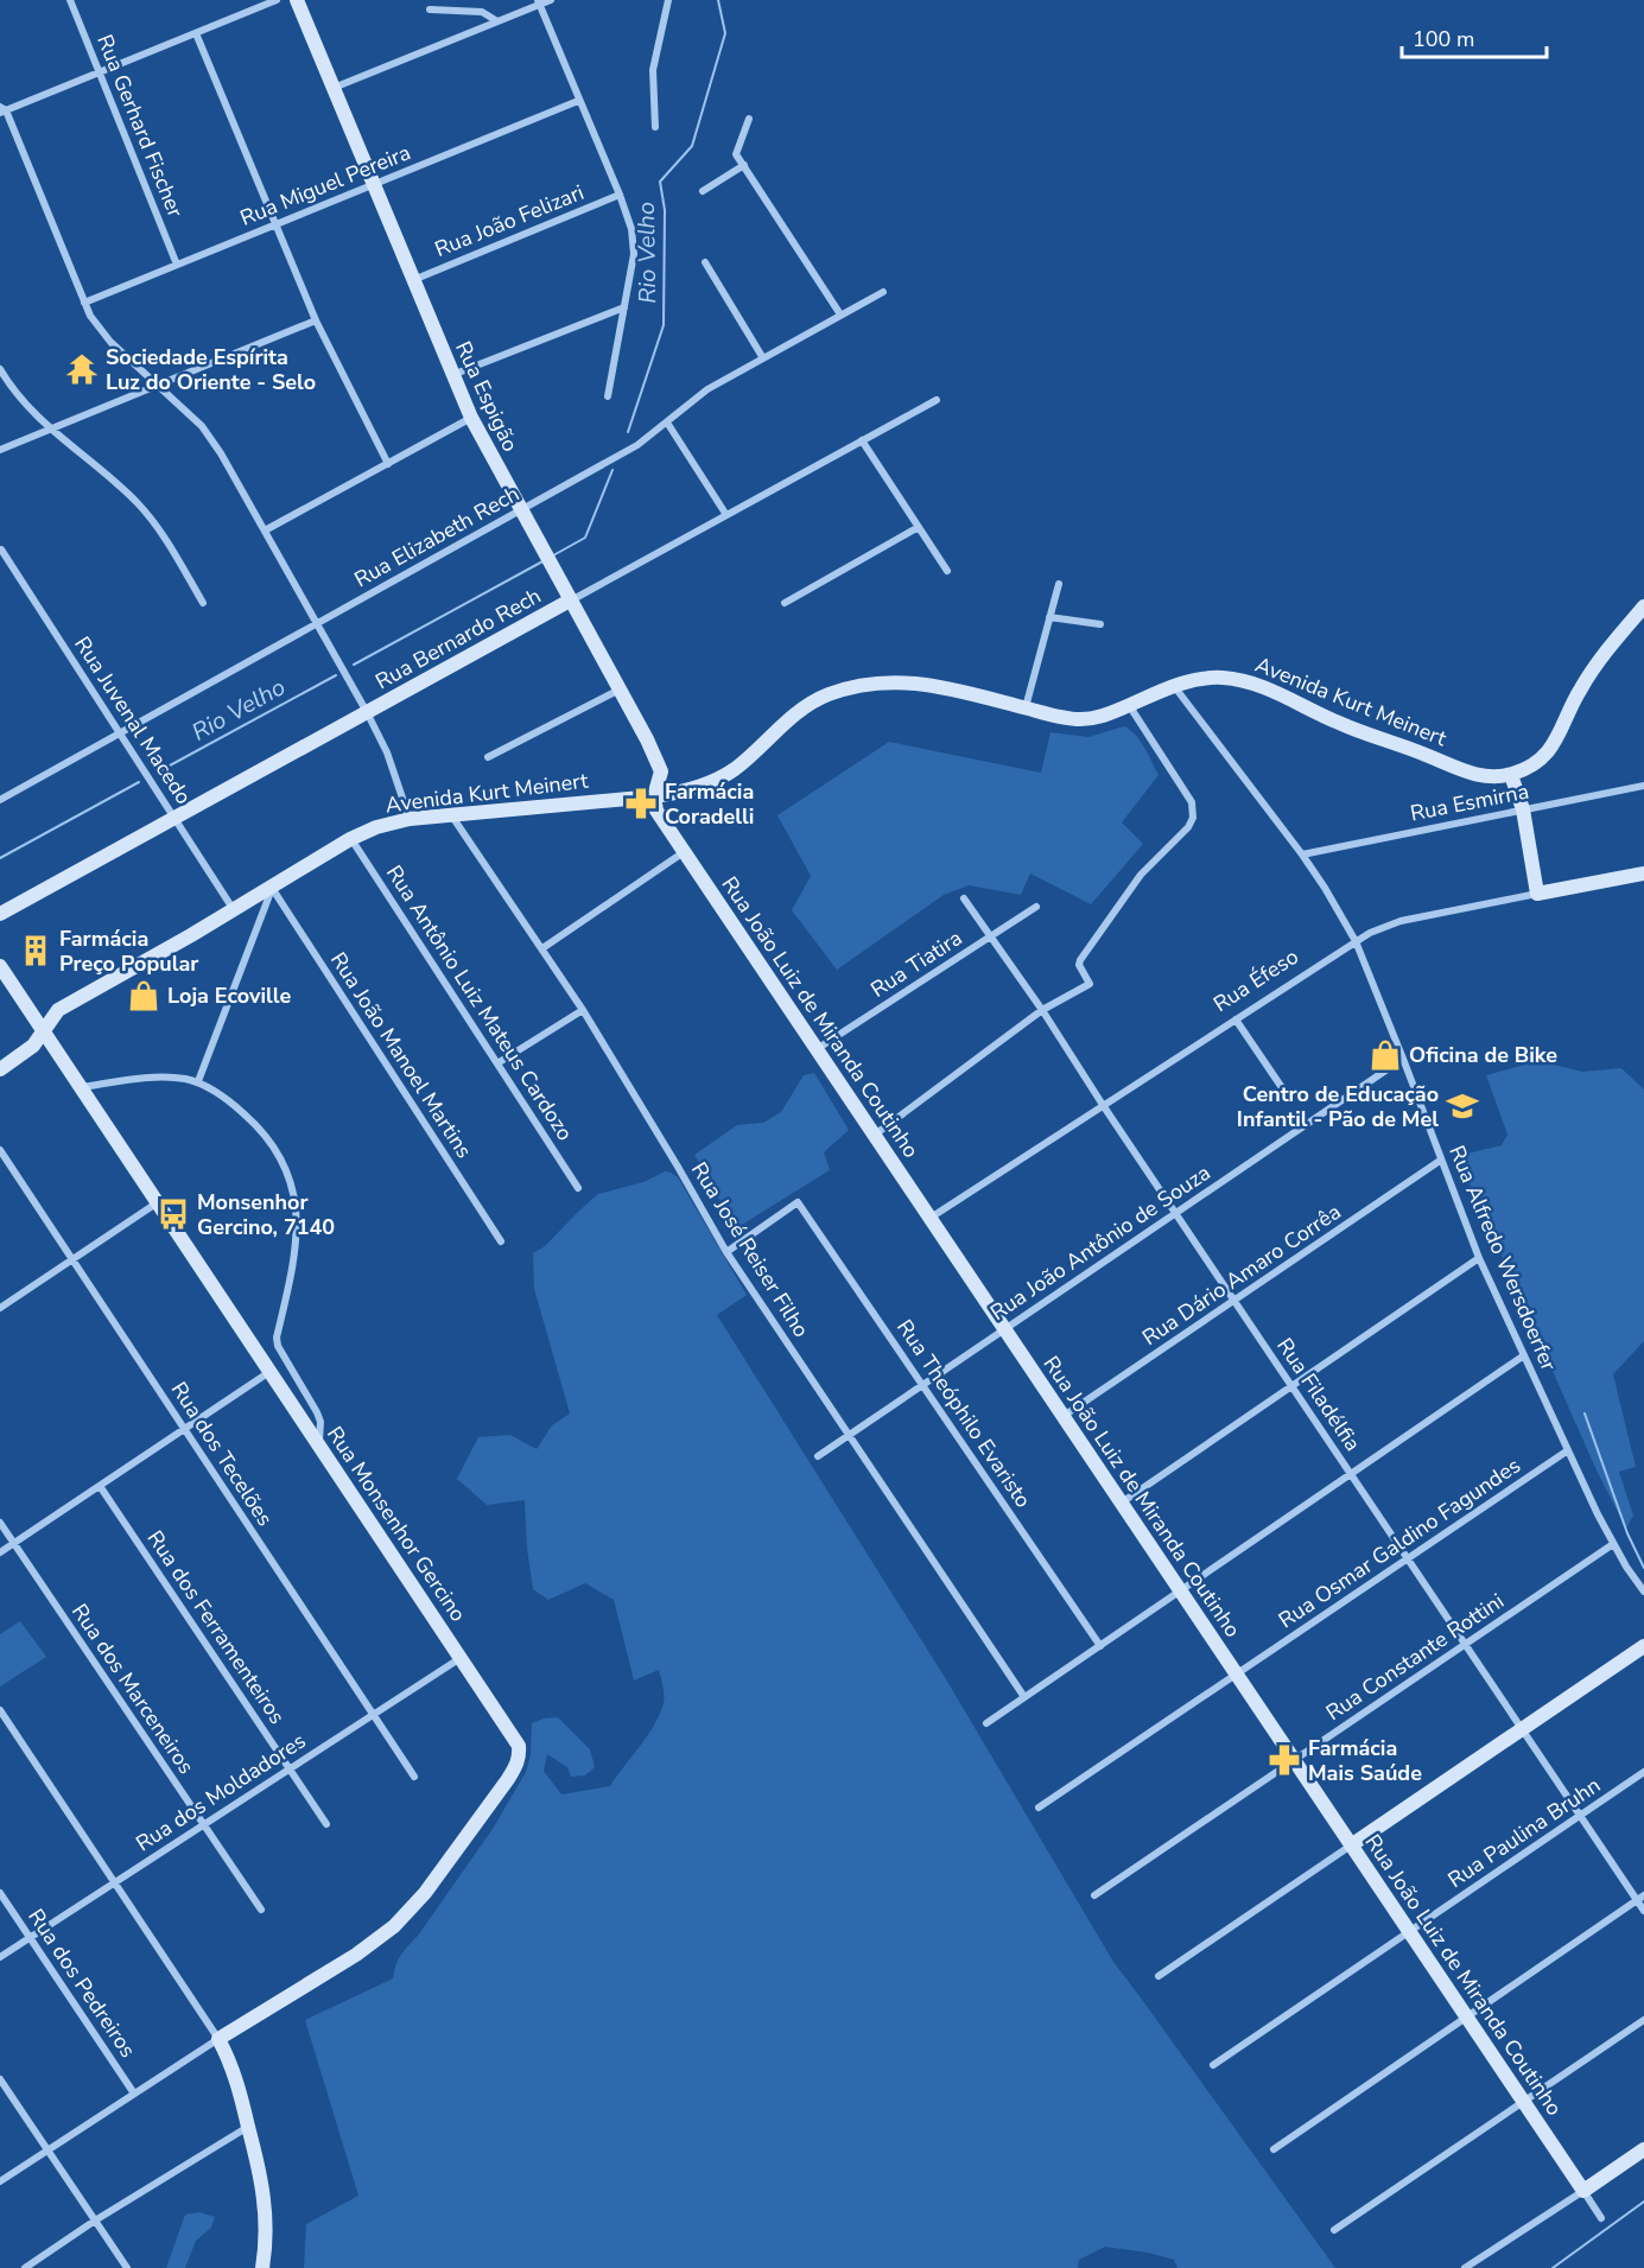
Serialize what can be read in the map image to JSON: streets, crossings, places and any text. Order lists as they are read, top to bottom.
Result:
{
  "streets": {
    "main road": [
      "Rua Espigão",
      "Rua Bernardo Rech",
      "Avenida Kurt Meinert",
      "Rua Éfeso",
      "Rua João Luiz de Miranda Coutinho",
      "Rua Monsenhor Gercino"
    ],
    "street": [
      "Rua Gerhard Fischer",
      "Rua Miguel Pereira",
      "Rua João Felizari",
      "Rua Elizabeth Rech",
      "Rua Juvenal Macedo",
      "Rua Esmirna",
      "Rua Tiatira",
      "Rua Antônio Luiz Mateus Cardozo",
      "Rua João Manoel Martins",
      "Rua João Antônio de Souza",
      "Rua José Reiser Filho",
      "Rua Alfredo Wersdoerfer",
      "Rua Dário Amaro Corrêa",
      "Rua Filadélfia",
      "Rua Theóphilo Evaristo",
      "Rua dos Tecelões",
      "Rua Osmar Galdino Fagundes",
      "Rua dos Ferramenteiros",
      "Rua Constante Rottini",
      "Rua dos Marceneiros",
      "Rua dos Moldadores",
      "Rua Paulina Bruhn",
      "Rua dos Pedreiros"
    ]
  },
  "crossings": [
    ["Rua Gerhard Fischer", "Rua Miguel Pereira"],
    ["Rua Miguel Pereira", "Rua Espigão"],
    ["Rua João Felizari", "Rua Espigão"],
    ["Rua Espigão", "Rua Elizabeth Rech"],
    ["Rua Espigão", "Rua Bernardo Rech"],
    ["Rua Elizabeth Rech", "Rua Juvenal Macedo"],
    ["Rua Bernardo Rech", "Rua Juvenal Macedo"],
    ["Avenida Kurt Meinert", "Rua Juvenal Macedo"],
    ["Avenida Kurt Meinert", "Rua Antônio Luiz Mateus Cardozo"],
    ["Avenida Kurt Meinert", "Rua João Luiz de Miranda Coutinho"],
    ["Avenida Kurt Meinert", "Rua João Manoel Martins"],
    ["Avenida Kurt Meinert", "Rua José Reiser Filho"],
    ["Avenida Kurt Meinert", "Rua Alfredo Wersdoerfer"],
    ["Avenida Kurt Meinert", "Rua Monsenhor Gercino"],
    ["Rua Esmirna", "Rua Alfredo Wersdoerfer"],
    ["Rua Tiatira", "Rua João Luiz de Miranda Coutinho"],
    ["Rua Tiatira", "Rua Filadélfia"],
    ["Rua Éfeso", "Rua João Luiz de Miranda Coutinho"],
    ["Rua Éfeso", "Rua Alfredo Wersdoerfer"],
    ["Rua Éfeso", "Rua Filadélfia"],
    ["Rua João Luiz de Miranda Coutinho", "Rua João Antônio de Souza"],
    ["Rua João Luiz de Miranda Coutinho", "Rua Dário Amaro Corrêa"],
    ["Rua João Luiz de Miranda Coutinho", "Rua Osmar Galdino Fagundes"],
    ["Rua João Luiz de Miranda Coutinho", "Rua Constante Rottini"],
    ["Rua João Luiz de Miranda Coutinho", "Rua Paulina Bruhn"],
    ["Rua João Antônio de Souza", "Rua José Reiser Filho"],
    ["Rua João Antônio de Souza", "Rua Alfredo Wersdoerfer"],
    ["Rua João Antônio de Souza", "Rua Filadélfia"],
    ["Rua João Antônio de Souza", "Rua Theóphilo Evaristo"],
    ["Rua José Reiser Filho", "Rua Theóphilo Evaristo"],
    ["Rua Alfredo Wersdoerfer", "Rua Dário Amaro Corrêa"],
    ["Rua Alfredo Wersdoerfer", "Rua Osmar Galdino Fagundes"],
    ["Rua Alfredo Wersdoerfer", "Rua Constante Rottini"],
    ["Rua Dário Amaro Corrêa", "Rua Filadélfia"],
    ["Rua Filadélfia", "Rua Osmar Galdino Fagundes"],
    ["Rua Filadélfia", "Rua Constante Rottini"],
    ["Rua Filadélfia", "Rua Paulina Bruhn"],
    ["Rua dos Tecelões", "Rua dos Moldadores"],
    ["Rua Monsenhor Gercino", "Rua dos Moldadores"],
    ["Rua dos Ferramenteiros", "Rua dos Moldadores"],
    ["Rua dos Marceneiros", "Rua dos Moldadores"],
    ["Rua dos Moldadores", "Rua dos Pedreiros"]
  ],
  "water": ["Rio Velho"],
  "places": {
    "temple": ["Sociedade Espírita Luz do Oriente - Selo"],
    "pharmacy": ["Farmácia Coradelli", "Farmácia Mais Saúde"],
    "building": ["Farmácia Preço Popular"],
    "shop": ["Loja Ecoville", "Oficina de Bike"],
    "school or university": ["Centro de Educação Infantil - Pão de Mel"],
    "bus stop": ["Monsenhor Gercino, 7140"]
  },
  "scale_bar": "100 m"
}
